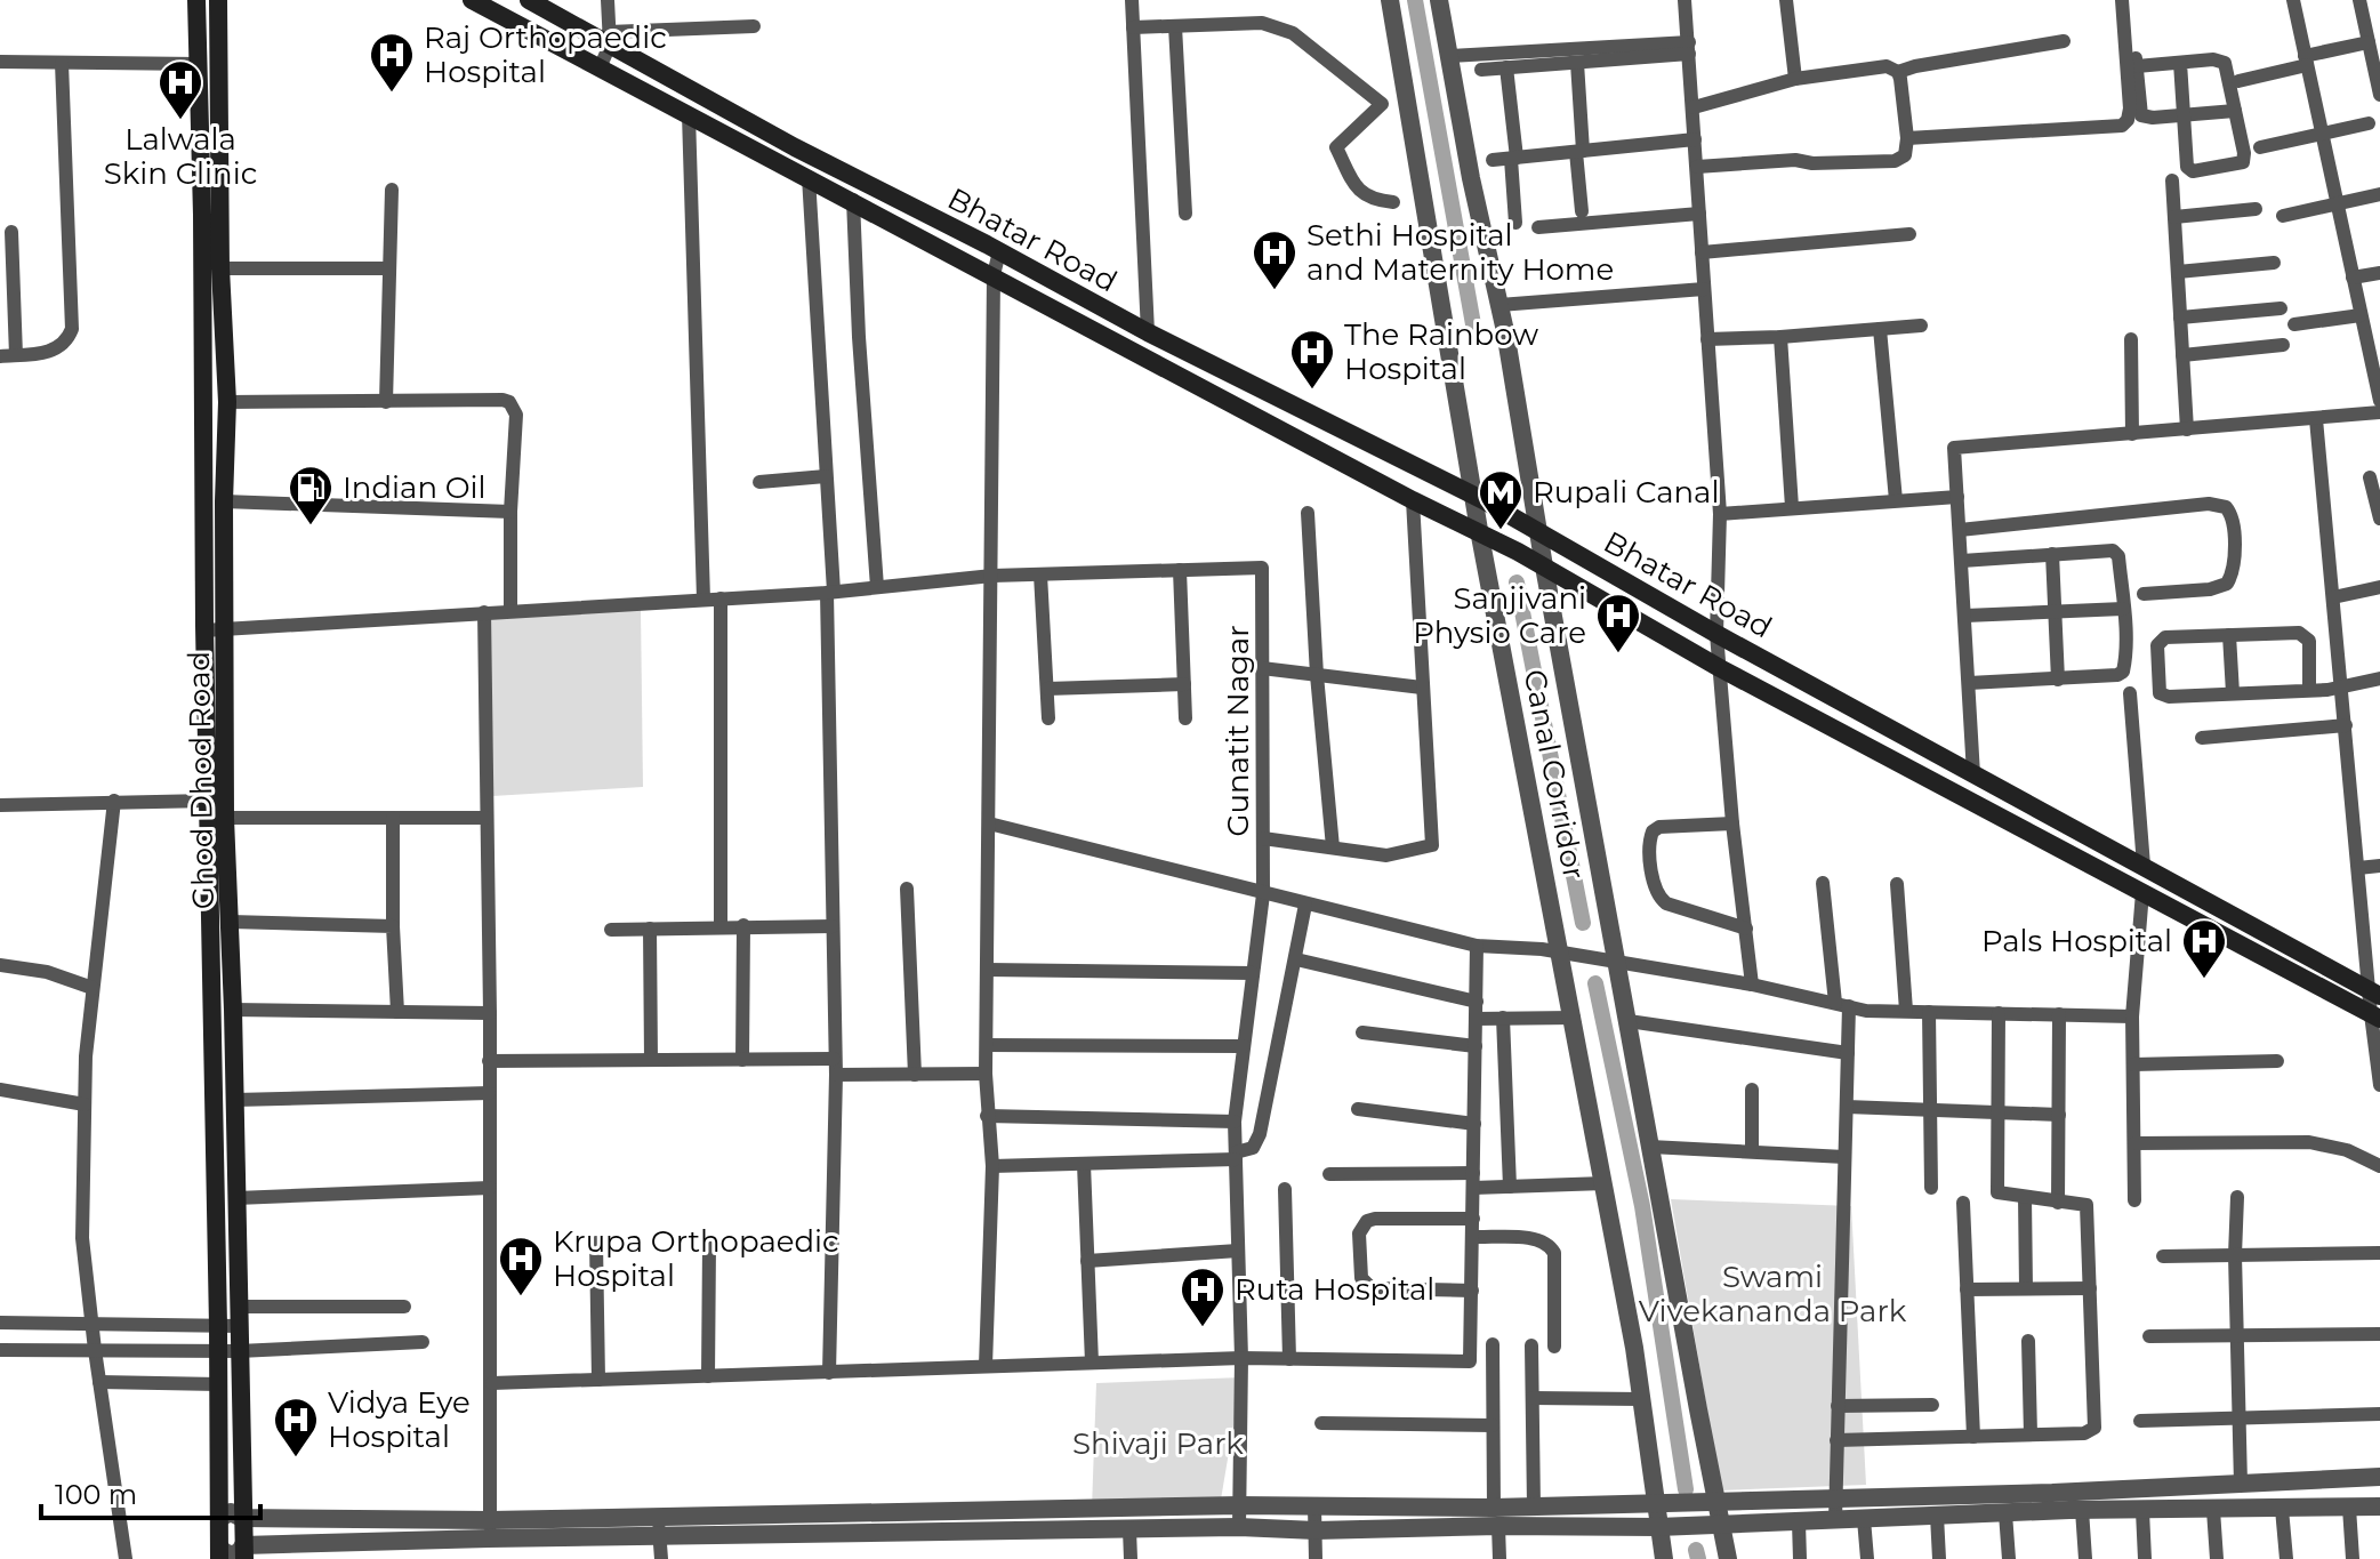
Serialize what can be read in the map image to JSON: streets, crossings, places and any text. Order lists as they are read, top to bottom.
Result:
{
  "streets": {
    "main road": ["Bhatar Road", "Ghod Dhod Road"],
    "street": ["Gunatit Nagar", "Canal Corridor"]
  },
  "crossings": [
    ["Bhatar Road", "Canal Corridor"]
  ],
  "parks": ["Swami Vivekananda Park", "Shivaji Park"],
  "places": {
    "hospital": [
      "Raj Orthopaedic Hospital",
      "Lalwala Skin Clinic",
      "Sethi Hospital and Maternity Home",
      "The Rainbow Hospital",
      "Sanjivani Physio Care",
      "Pals Hospital",
      "Krupa Orthopaedic Hospital",
      "Ruta Hospital",
      "Vidya Eye Hospital"
    ],
    "fuel station": ["Indian Oil"],
    "metro station": ["Rupali Canal"]
  },
  "scale_bar": "100 m"
}
